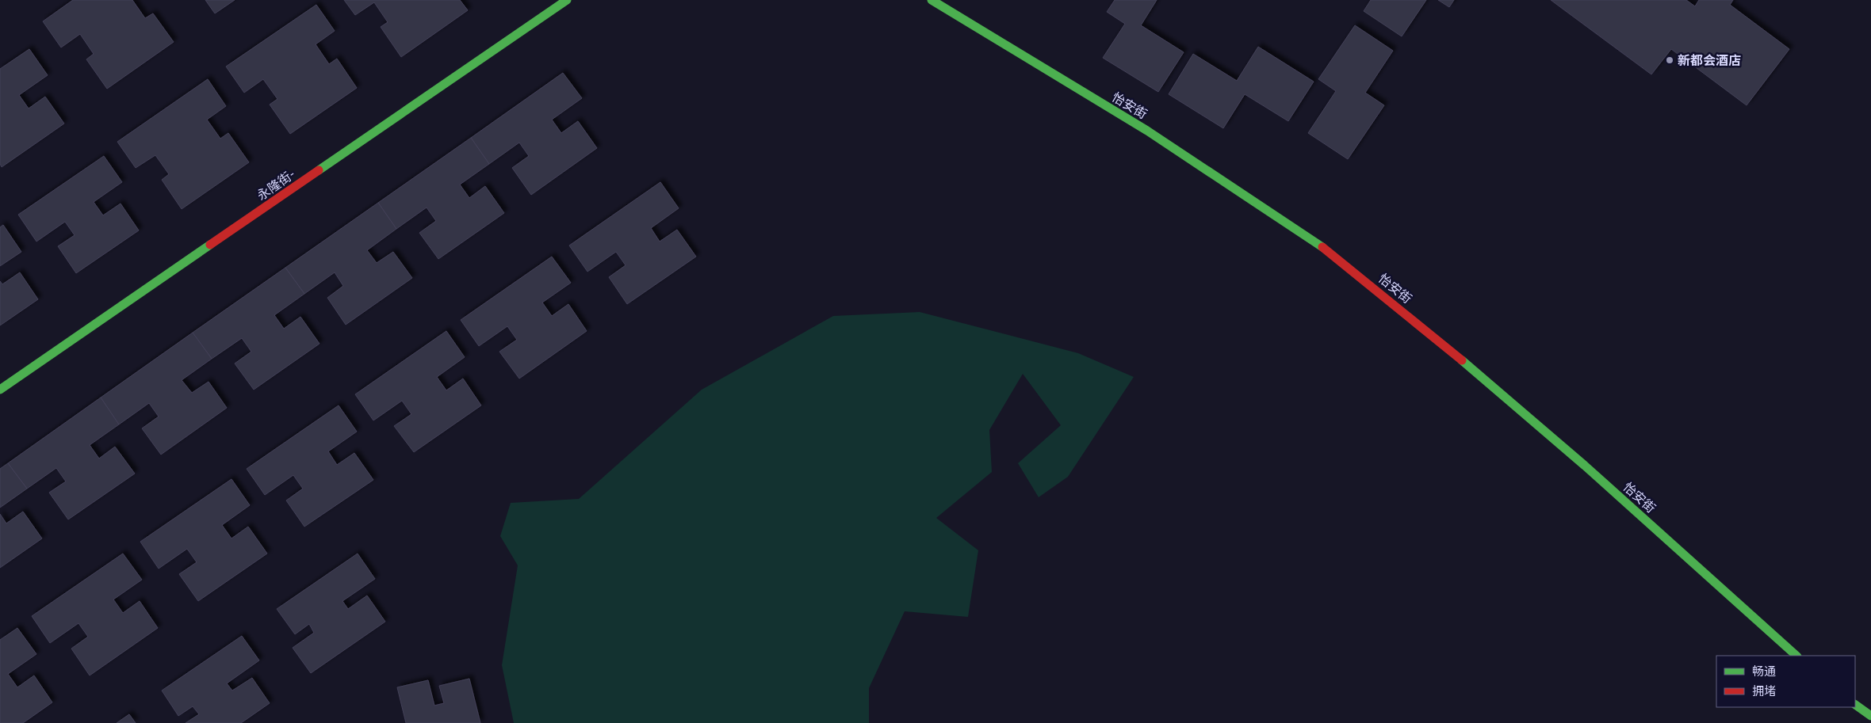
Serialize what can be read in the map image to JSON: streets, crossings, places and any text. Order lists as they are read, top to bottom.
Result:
{
  "streets": {
    "street": ["怡安街", "永隆街-"]
  },
  "places": ["新都会酒店"],
  "legend": ["畅通", "拥堵"]
}
